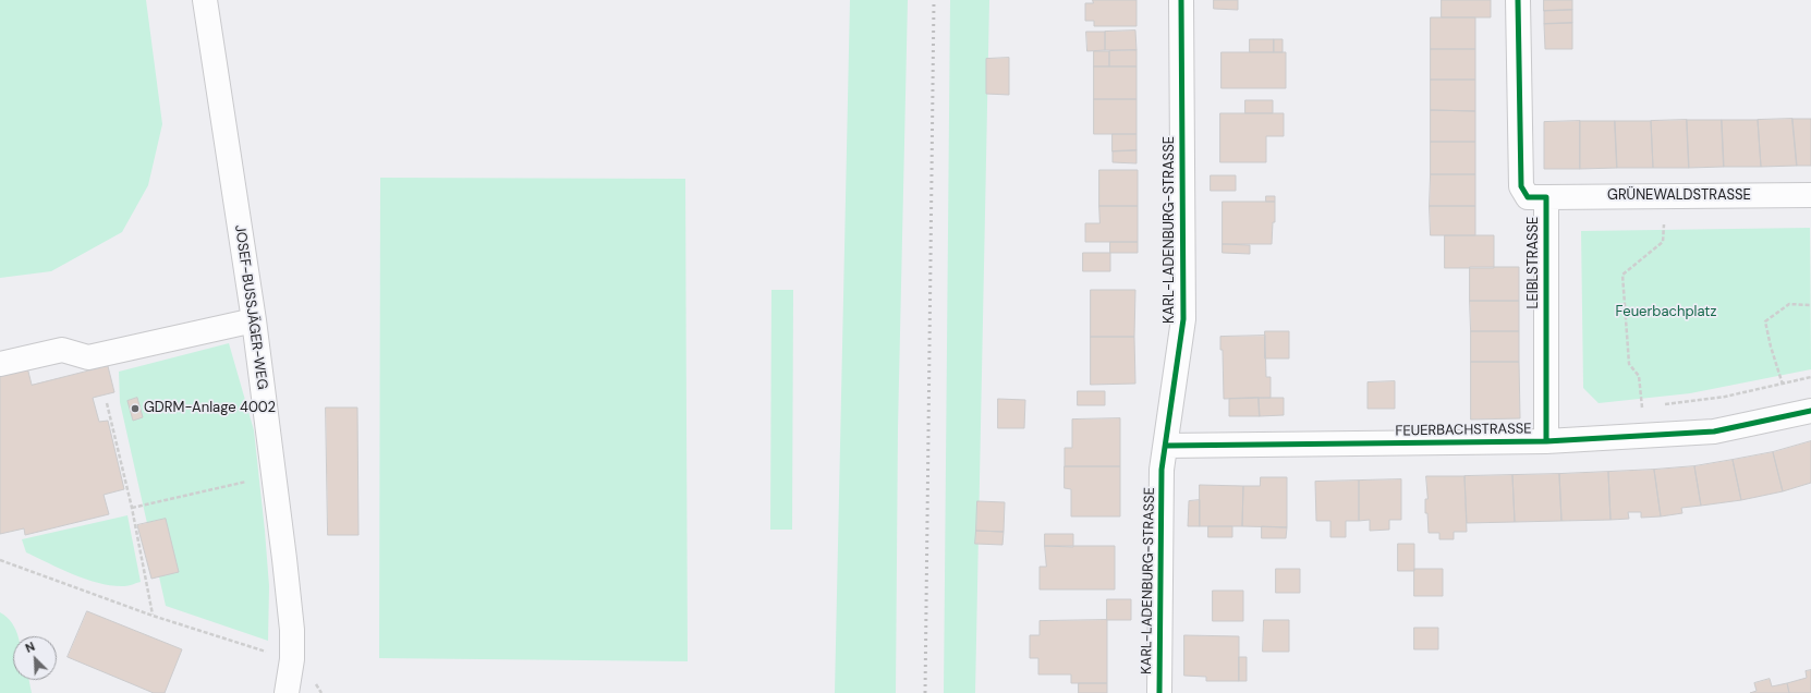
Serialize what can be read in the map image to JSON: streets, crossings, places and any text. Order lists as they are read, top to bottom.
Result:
{
  "streets": {
    "street": [
      "GRÜNEWALDSTRASSE",
      "KARL-LADENBURG-STRASSE",
      "LEIBLSTRASSE",
      "JOSEF-BUSSJÄGER-WEG",
      "FEUERBACHSTRASSE"
    ]
  },
  "crossings": [
    ["GRÜNEWALDSTRASSE", "LEIBLSTRASSE"],
    ["KARL-LADENBURG-STRASSE", "FEUERBACHSTRASSE"],
    ["LEIBLSTRASSE", "FEUERBACHSTRASSE"]
  ],
  "parks": ["Feuerbachplatz"],
  "places": ["GDRM-Anlage 4002"],
  "north": "top left"
}
